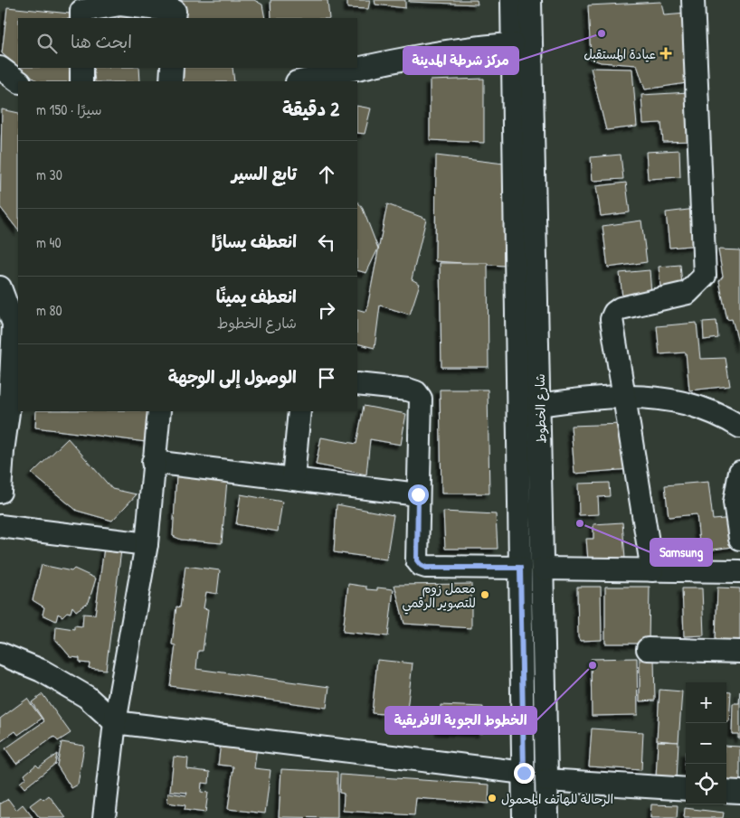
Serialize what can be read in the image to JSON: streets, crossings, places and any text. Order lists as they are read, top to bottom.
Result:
{
  "streets": {
    "street": ["شارع الخطوط"]
  },
  "places": {
    "other": [
      "مركز شرطة المدينة",
      "Samsung",
      "معمل زوم للتصوير الرقمي",
      "الخطوط الجوية الافريقية",
      "الرحالة للهاتف المحمول"
    ],
    "health": ["عيادة المستقبل"]
  },
  "page": {
    "search": "ابحث هنا",
    "heading": ["2 دقيقة", "سيرًا · 150 m"],
    "list": [
      ["تابع السير", "30 m"],
      ["انعطف يسارًا", "40 m"],
      ["انعطف يمينًا", "شارع الخطوط", "80 m"],
      "الوصول إلى الوجهة"
    ],
    "map_buttons": ["+", "−"]
  }
}
